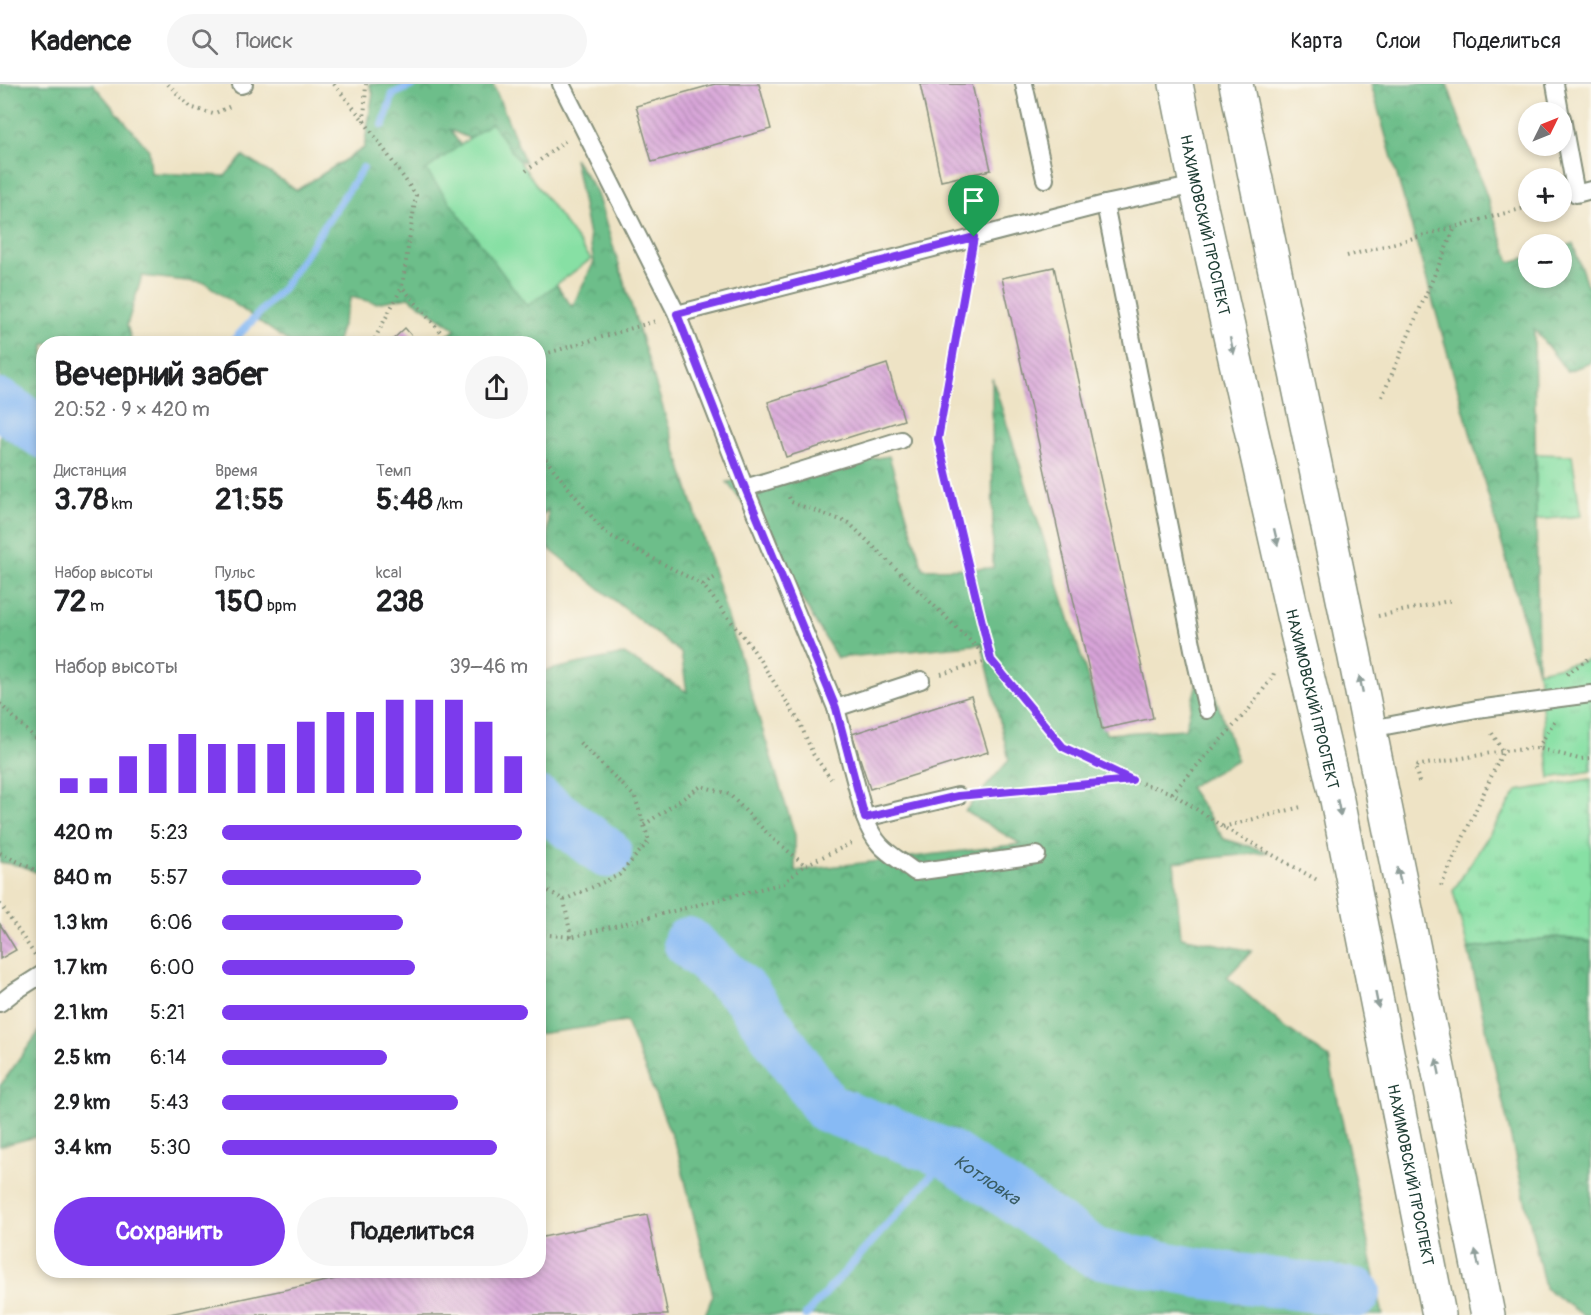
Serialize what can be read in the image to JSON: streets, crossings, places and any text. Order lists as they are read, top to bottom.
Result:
{
  "streets": {
    "main road": ["НАХИМОВСКИЙ ПРОСПЕКТ"]
  },
  "water": ["Котловка"],
  "north": "top right",
  "page": {
    "header": "Kadence",
    "search": "Поиск",
    "nav": ["Карта", "Слои", "Поделиться"],
    "map_buttons": ["+", "−"],
    "heading": ["Вечерний забег", "20:52 · 9 × 420 m"],
    "stats": [
      ["Дистанция", "3.78 km"],
      ["Время", "21:55"],
      ["Темп", "5:48 /km"],
      ["Набор высоты", "72 m"],
      ["Пульс", "150 bpm"],
      ["kcal", "238"]
    ],
    "chart": ["Набор высоты", "39–46 m"],
    "list": [
      {
        "name": "420 m",
        "note": "5:23"
      },
      {
        "name": "840 m",
        "note": "5:57"
      },
      {
        "name": "1.3 km",
        "note": "6:06"
      },
      {
        "name": "1.7 km",
        "note": "6:00"
      },
      {
        "name": "2.1 km",
        "note": "5:21"
      },
      {
        "name": "2.5 km",
        "note": "6:14"
      },
      {
        "name": "2.9 km",
        "note": "5:43"
      },
      {
        "name": "3.4 km",
        "note": "5:30"
      }
    ],
    "buttons": ["Сохранить", "Поделиться"]
  }
}
